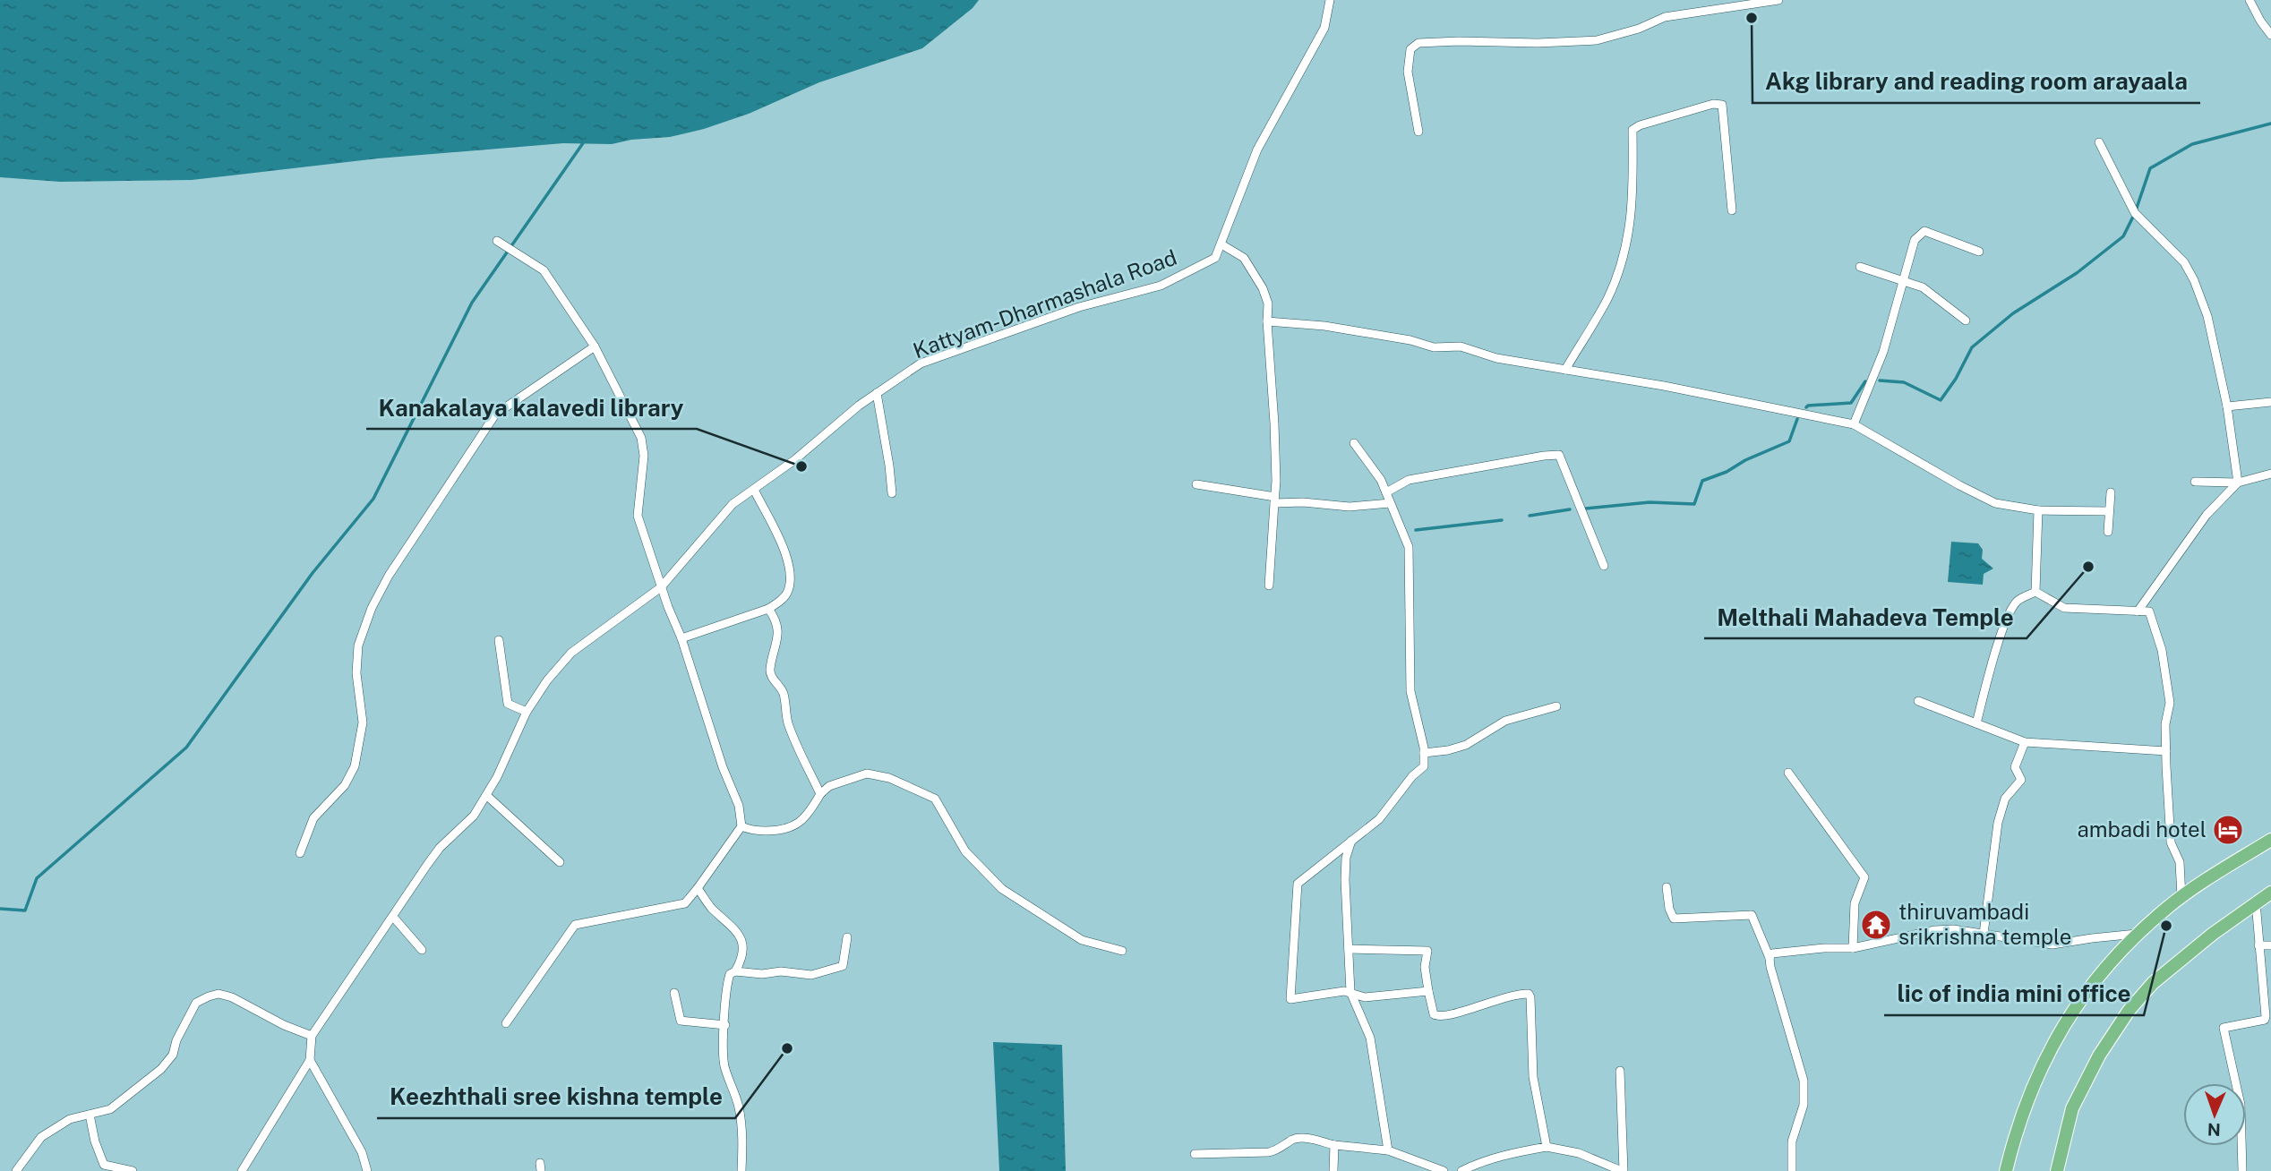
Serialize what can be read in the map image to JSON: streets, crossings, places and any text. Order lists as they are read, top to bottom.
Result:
{
  "streets": {
    "street": ["Kattyam-Dharmashala Road"]
  },
  "places": {
    "other": [
      "Akg library and reading room arayaala",
      "Kanakalaya kalavedi library",
      "Melthali Mahadeva Temple",
      "lic of india mini office",
      "Keezhthali sree kishna temple"
    ],
    "hotel": ["ambadi hotel"],
    "temple": ["thiruvambadi srikrishna temple"]
  },
  "north": "bottom"
}
